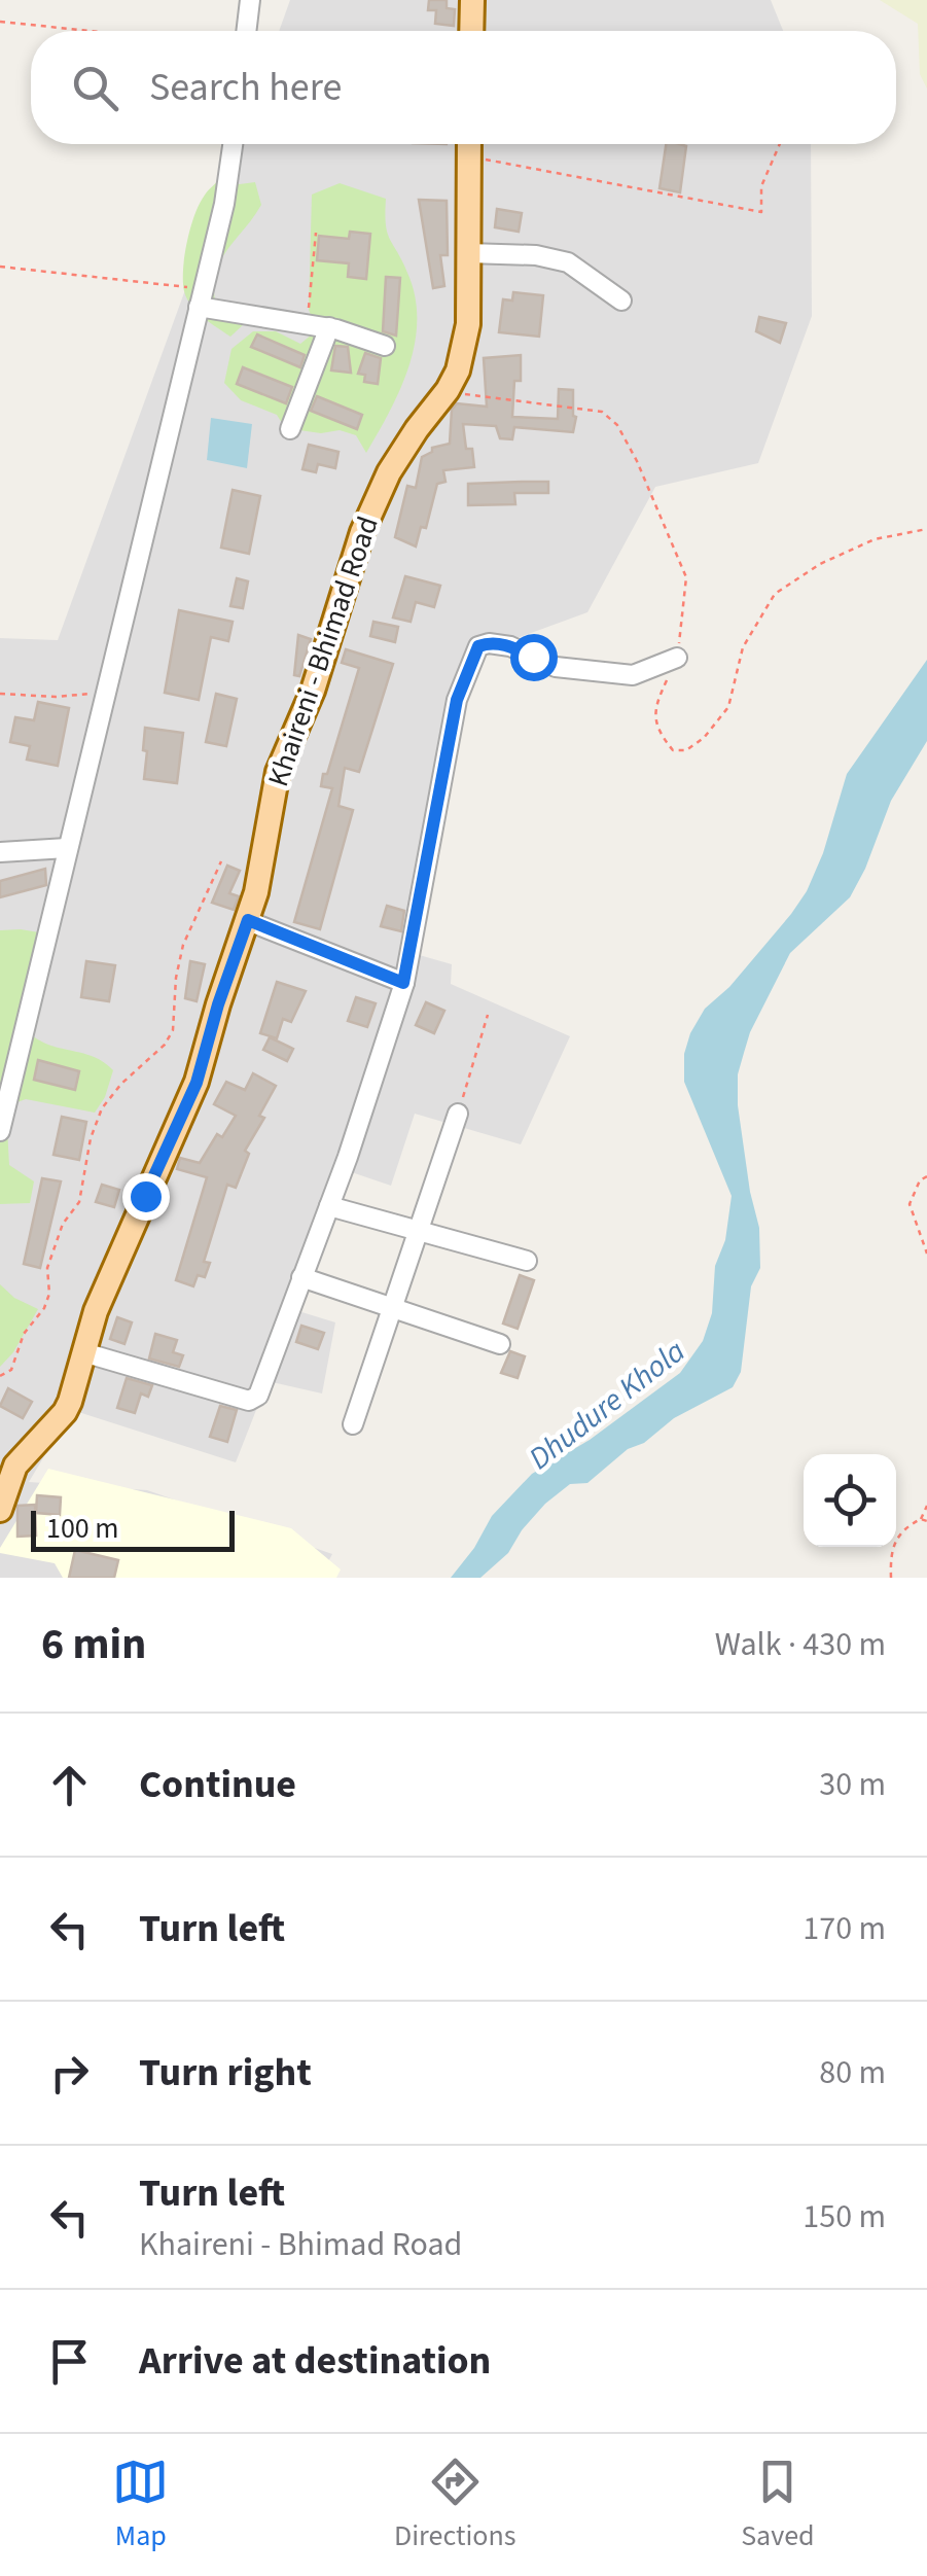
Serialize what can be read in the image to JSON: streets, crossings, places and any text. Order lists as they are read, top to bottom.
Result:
{
  "streets": {
    "main road": ["Khaireni - Bhimad Road"]
  },
  "water": ["Dhudure Khola"],
  "scale_bar": "100 m",
  "page": {
    "search": "Search here",
    "scale": "100 m",
    "heading": ["6 min", "Walk · 430 m"],
    "list": [
      ["Continue", "30 m"],
      ["Turn left", "170 m"],
      ["Turn right", "80 m"],
      ["Turn left", "Khaireni - Bhimad Road", "150 m"],
      "Arrive at destination"
    ],
    "nav": ["Map", "Directions", "Saved"]
  }
}
